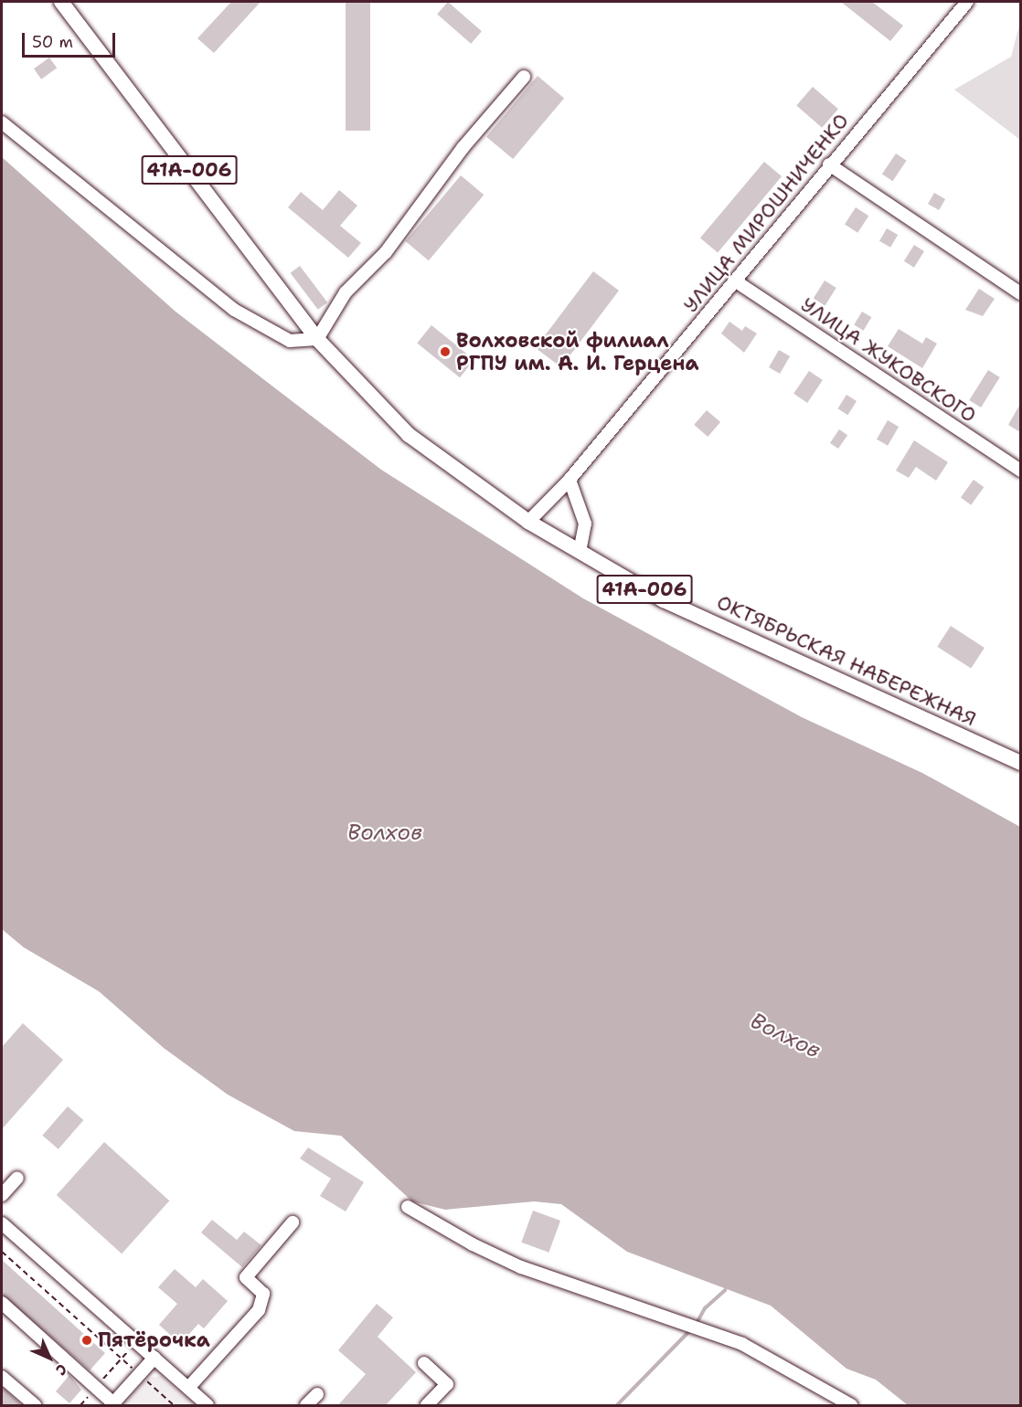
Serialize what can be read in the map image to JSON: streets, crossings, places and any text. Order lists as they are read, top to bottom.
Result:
{
  "streets": {
    "main road": ["41А-006", "ОКТЯБРЬСКАЯ НАБЕРЕЖНАЯ"],
    "street": ["УЛИЦА МИРОШНИЧЕНКО", "УЛИЦА ЖУКОВСКОГО"]
  },
  "crossings": [
    ["41А-006", "ОКТЯБРЬСКАЯ НАБЕРЕЖНАЯ"],
    ["УЛИЦА МИРОШНИЧЕНКО", "УЛИЦА ЖУКОВСКОГО"],
    ["УЛИЦА МИРОШНИЧЕНКО", "ОКТЯБРЬСКАЯ НАБЕРЕЖНАЯ"]
  ],
  "water": ["Волхов"],
  "places": ["Волховской филиал РГПУ им. А. И. Герцена", "Пятёрочка"],
  "scale_bar": "50 m",
  "north": "bottom right"
}
